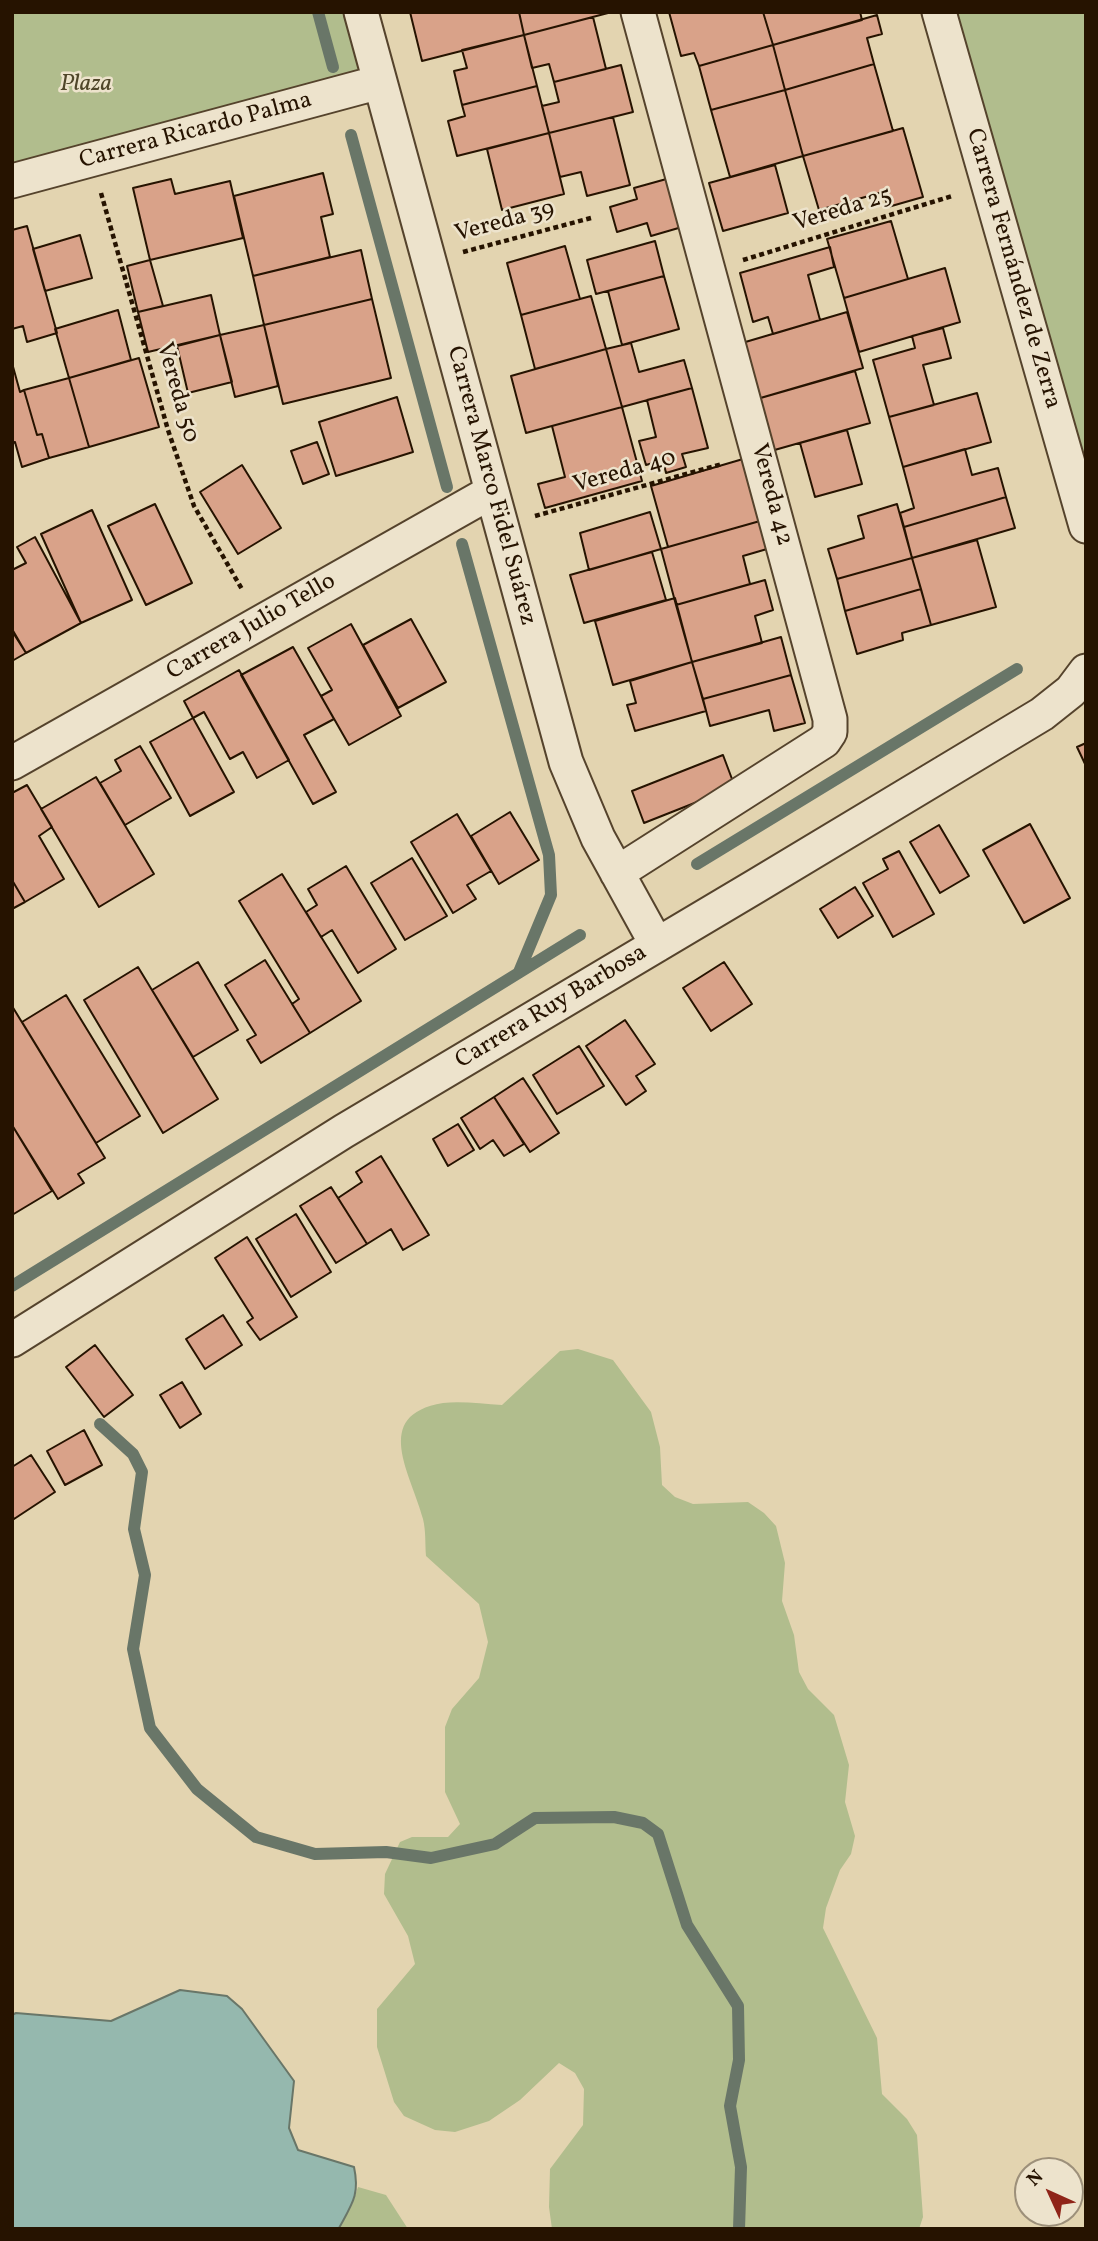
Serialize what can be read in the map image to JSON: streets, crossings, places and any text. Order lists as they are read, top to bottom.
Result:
{
  "streets": {
    "street": [
      "Carrera Ricardo Palma",
      "Carrera Fernández de Zerra",
      "Carrera Marco Fidel Suárez",
      "Vereda 42",
      "Carrera Julio Tello",
      "Carrera Ruy Barbosa"
    ],
    "path": [
      "Vereda 25",
      "Vereda 39",
      "Vereda 50",
      "Vereda 40"
    ]
  },
  "crossings": [
    ["Carrera Ricardo Palma", "Vereda 50"],
    ["Carrera Ricardo Palma", "Carrera Marco Fidel Suárez"],
    ["Vereda 25", "Carrera Fernández de Zerra"],
    ["Vereda 25", "Vereda 42"],
    ["Vereda 39", "Carrera Marco Fidel Suárez"],
    ["Vereda 50", "Carrera Julio Tello"],
    ["Vereda 40", "Carrera Marco Fidel Suárez"],
    ["Vereda 40", "Vereda 42"],
    ["Carrera Marco Fidel Suárez", "Vereda 42"],
    ["Carrera Marco Fidel Suárez", "Carrera Julio Tello"],
    ["Carrera Marco Fidel Suárez", "Carrera Ruy Barbosa"]
  ],
  "parks": ["Plaza"],
  "north": "top left"
}
